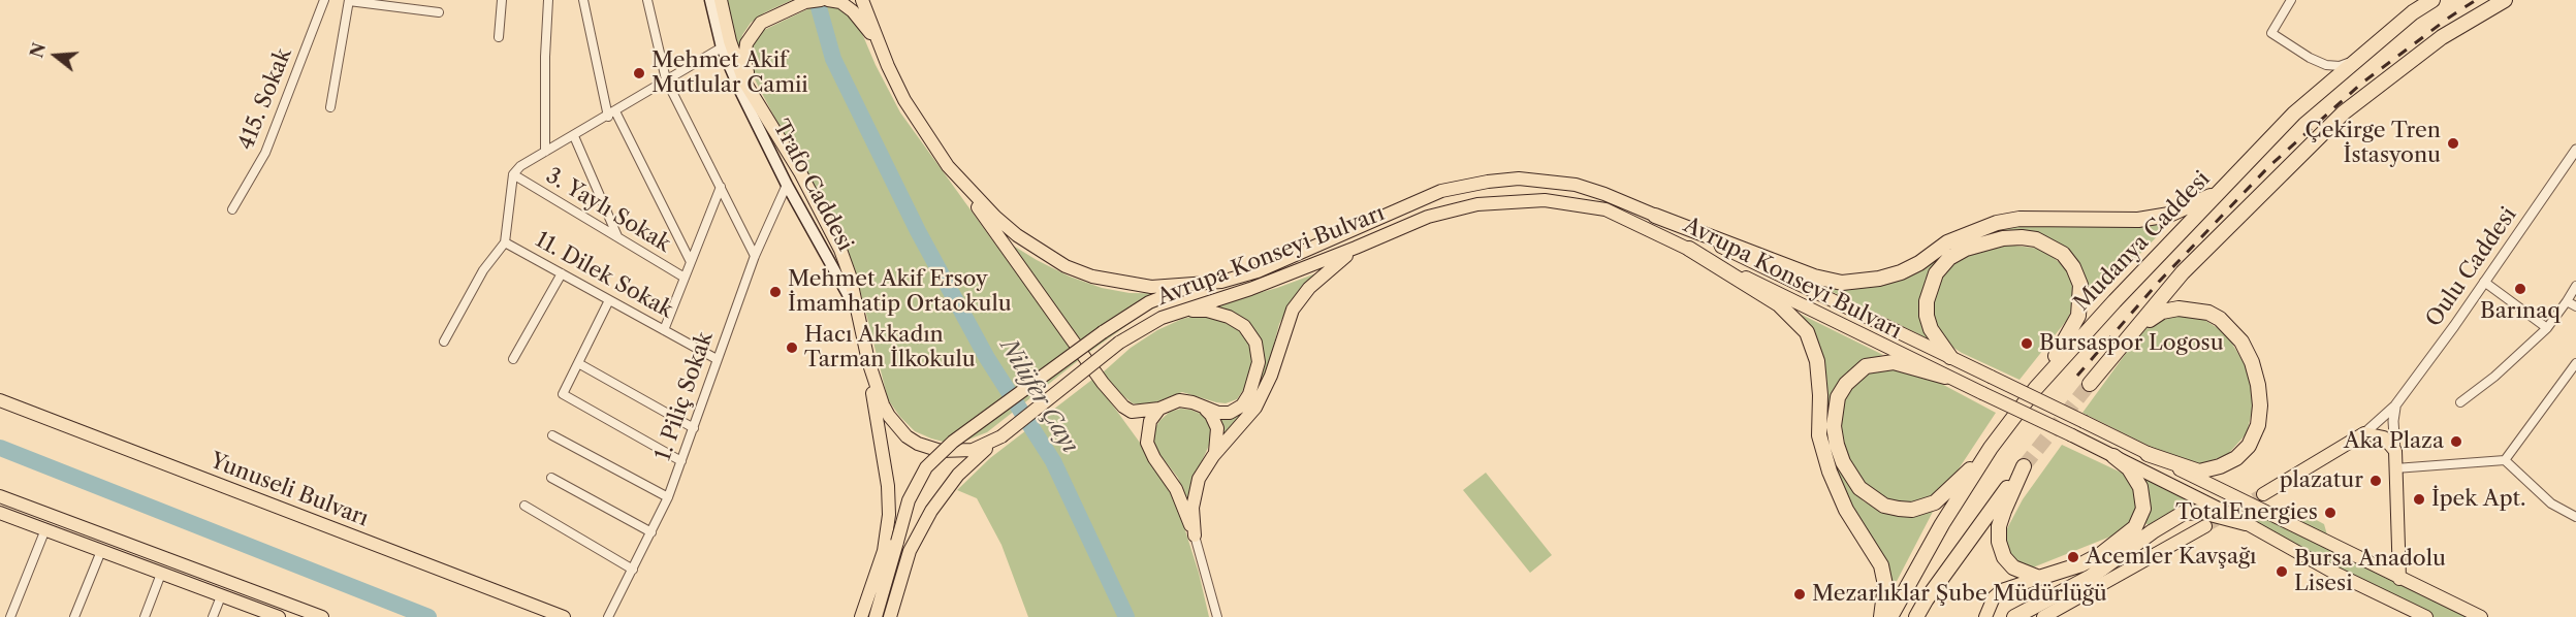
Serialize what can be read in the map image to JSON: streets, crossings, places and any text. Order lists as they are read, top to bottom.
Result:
{
  "streets": {
    "highway": ["Mudanya Caddesi"],
    "main road": ["Trafo Caddesi", "Avrupa Konseyi Bulvarı", "Yunuseli Bulvarı"],
    "street": [
      "415. Sokak",
      "3. Yaylı Sokak",
      "Oulu Caddesi",
      "11. Dilek Sokak",
      "1. Piliç Sokak"
    ]
  },
  "crossings": [
    ["Trafo Caddesi", "Avrupa Konseyi Bulvarı"],
    ["Trafo Caddesi", "1. Piliç Sokak"],
    ["11. Dilek Sokak", "1. Piliç Sokak"]
  ],
  "water": ["Nilüfer Çayı"],
  "places": [
    "Mehmet Akif Mutlular Camii",
    "Çekirge Tren İstasyonu",
    "Barınaq",
    "Mehmet Akif Ersoy İmamhatip Ortaokulu",
    "Bursaspor Logosu",
    "Hacı Akkadın Tarman İlkokulu",
    "Aka Plaza",
    "plazatur",
    "İpek Apt.",
    "TotalEnergies",
    "Acemler Kavşağı",
    "Bursa Anadolu Lisesi",
    "Mezarlıklar Şube Müdürlüğü"
  ],
  "north": "left"
}
